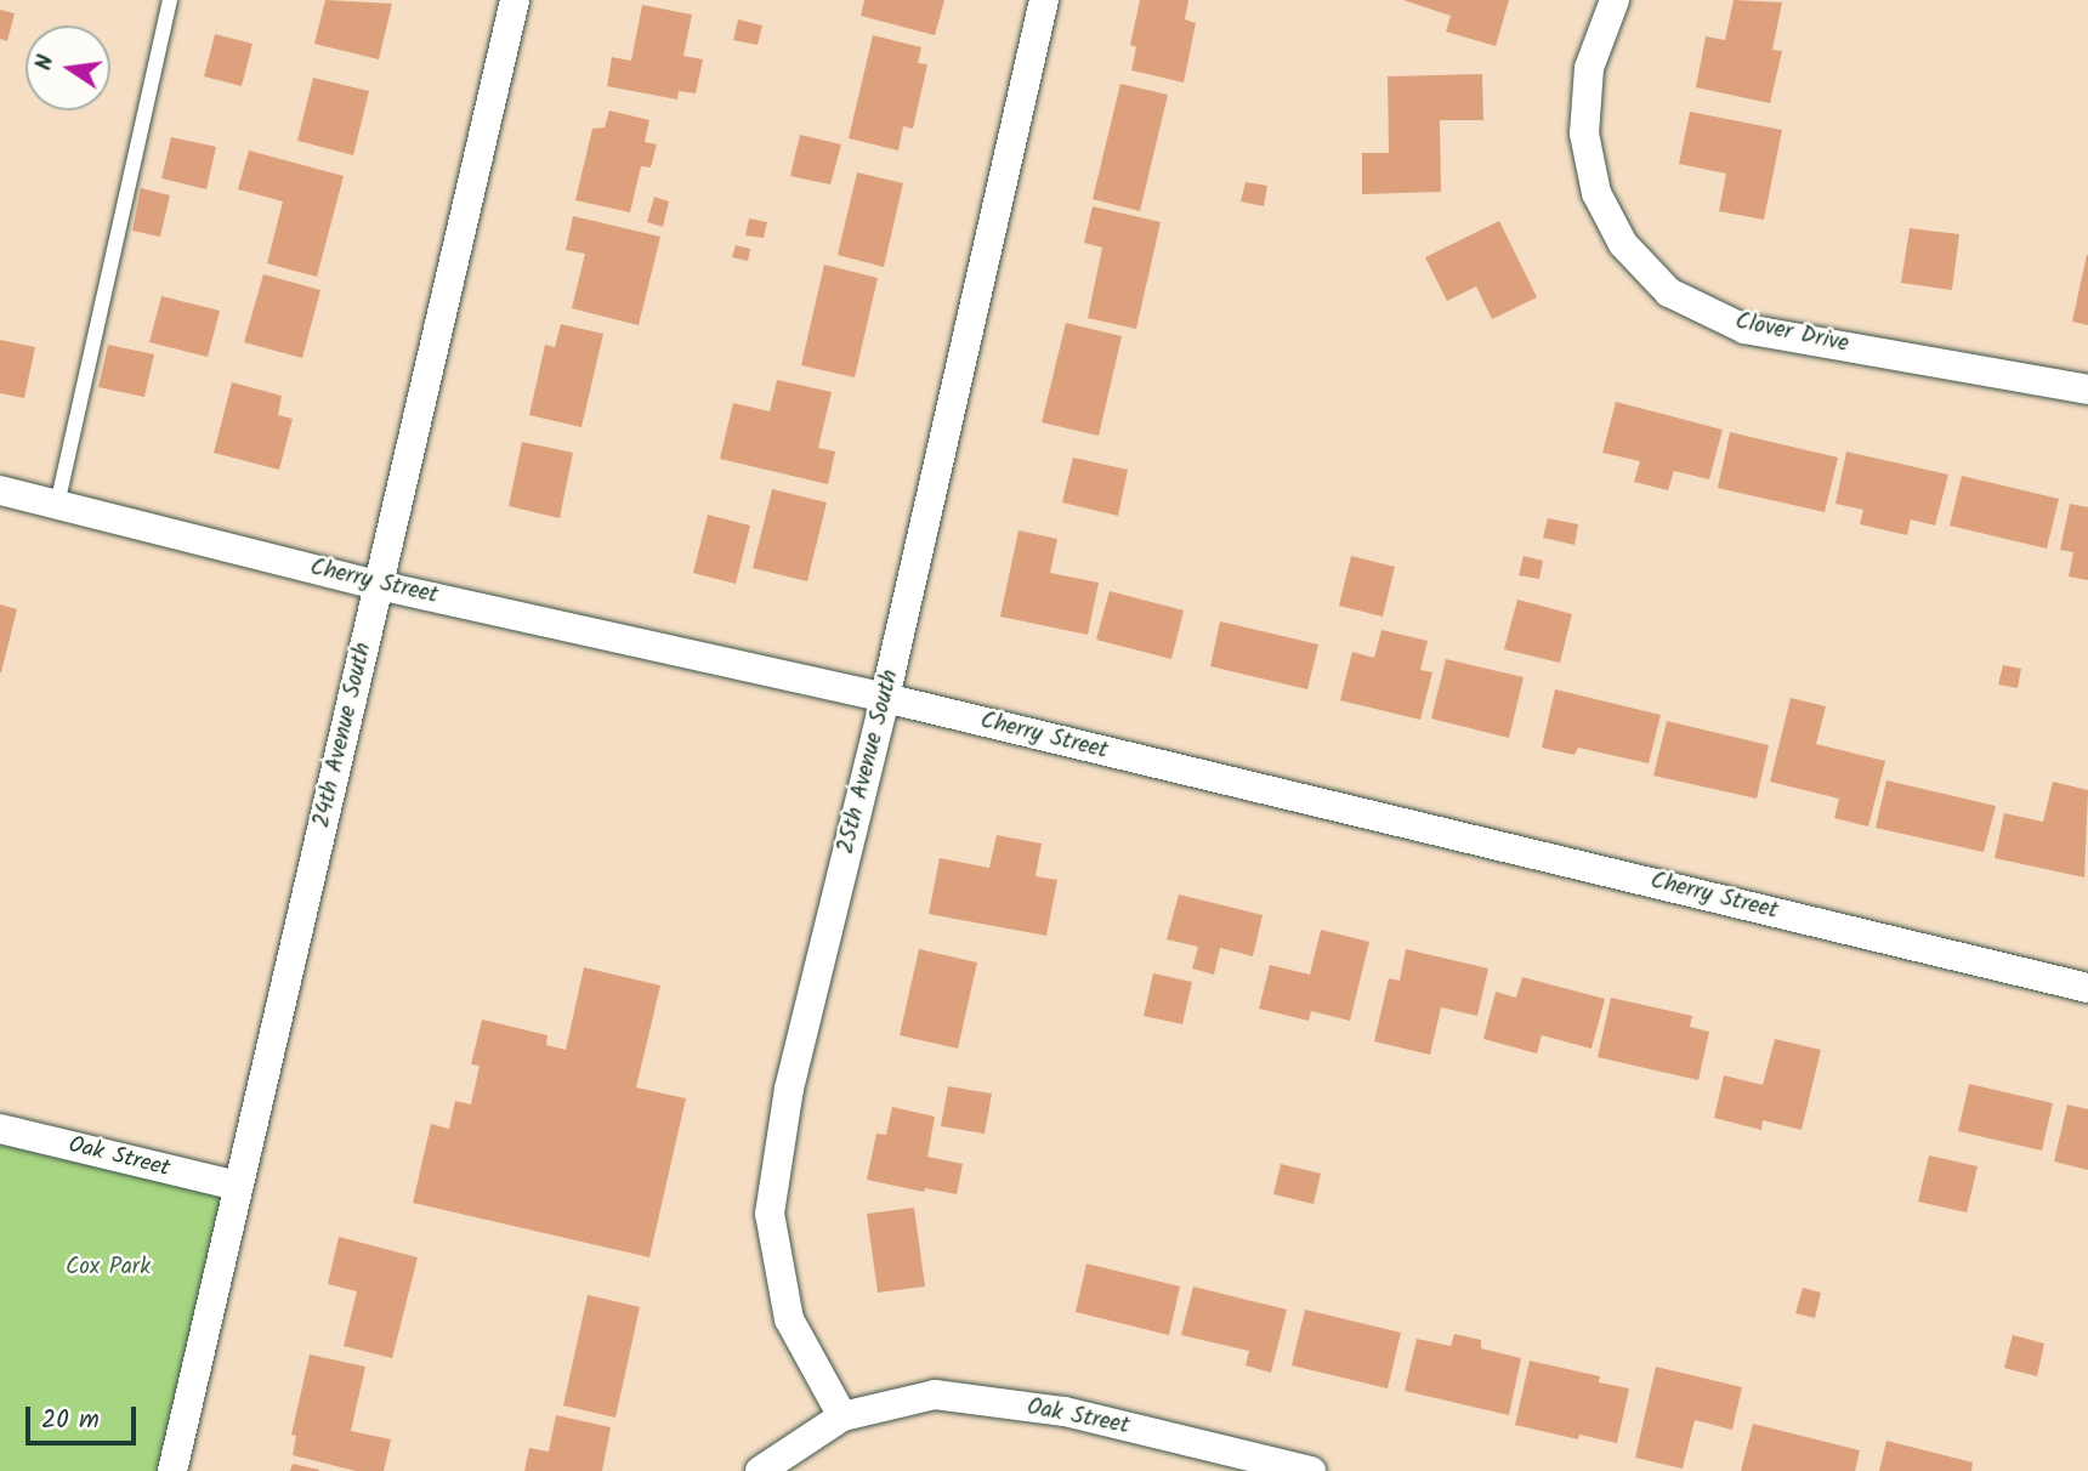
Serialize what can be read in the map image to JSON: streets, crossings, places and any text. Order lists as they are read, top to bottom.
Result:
{
  "streets": {
    "street": [
      "Clover Drive",
      "Cherry Street",
      "24th Avenue South",
      "25th Avenue South",
      "Oak Street"
    ]
  },
  "crossings": [
    ["Cherry Street", "24th Avenue South"],
    ["Cherry Street", "25th Avenue South"],
    ["24th Avenue South", "Oak Street"],
    ["25th Avenue South", "Oak Street"]
  ],
  "parks": ["Cox Park"],
  "scale_bar": "20 m",
  "north": "left"
}
